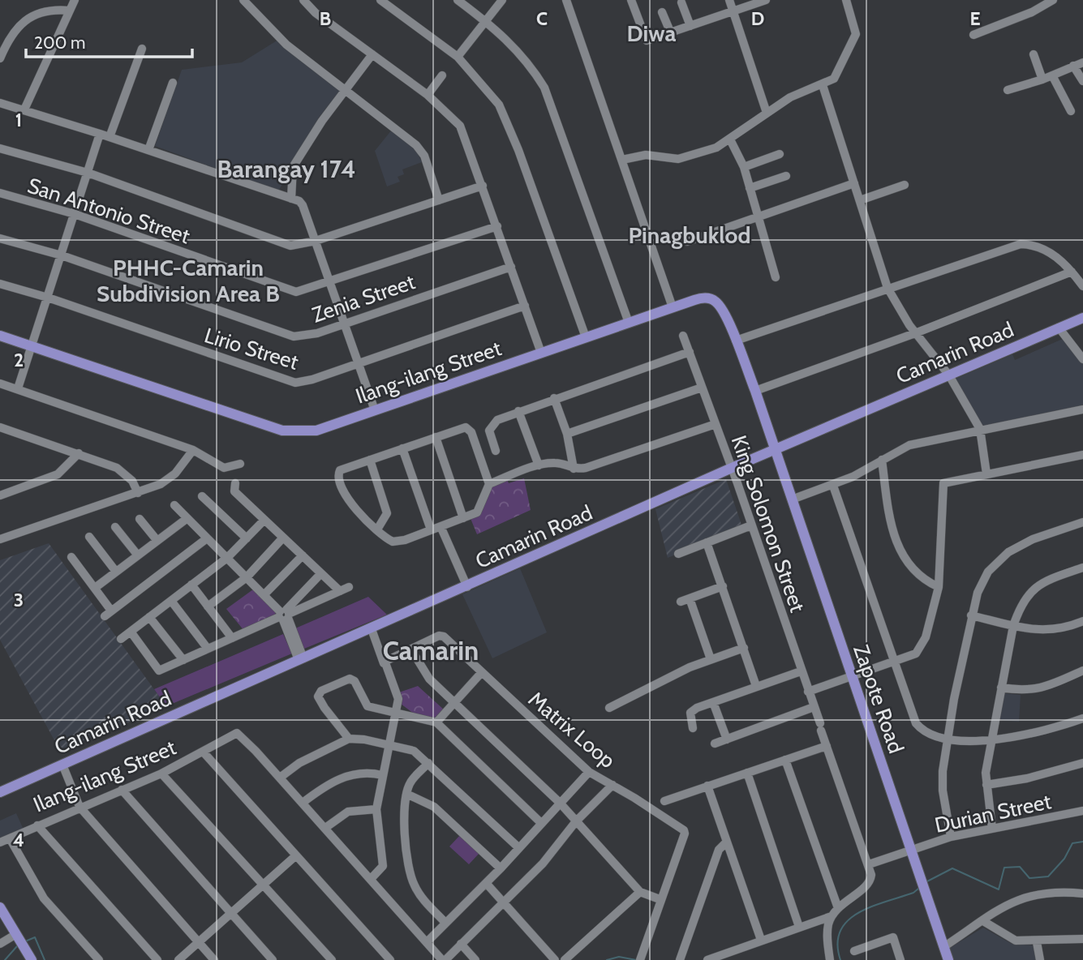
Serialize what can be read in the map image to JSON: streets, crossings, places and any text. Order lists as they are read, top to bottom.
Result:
{
  "streets": {
    "main road": ["Camarin Road", "Ilang-ilang Street", "Zapote Road"],
    "street": [
      "San Antonio Street",
      "Zenia Street",
      "Lirio Street",
      "King Solomon Street",
      "Matrix Loop",
      "Durian Street"
    ]
  },
  "crossings": [
    ["Camarin Road", "Ilang-ilang Street"],
    ["Camarin Road", "King Solomon Street"],
    ["Camarin Road", "Zapote Road"],
    ["Ilang-ilang Street", "Zapote Road"],
    ["King Solomon Street", "Durian Street"],
    ["Zapote Road", "Durian Street"]
  ],
  "districts": [
    "Diwa",
    "Barangay 174",
    "Pinagbuklod",
    "PHHC-Camarin Subdivision Area B",
    "Camarin"
  ],
  "scale_bar": "200 m",
  "grid": {
    "columns": [
      "B",
      "C",
      "D",
      "E"
    ],
    "rows": [
      "1",
      "2",
      "3",
      "4"
    ]
  }
}
